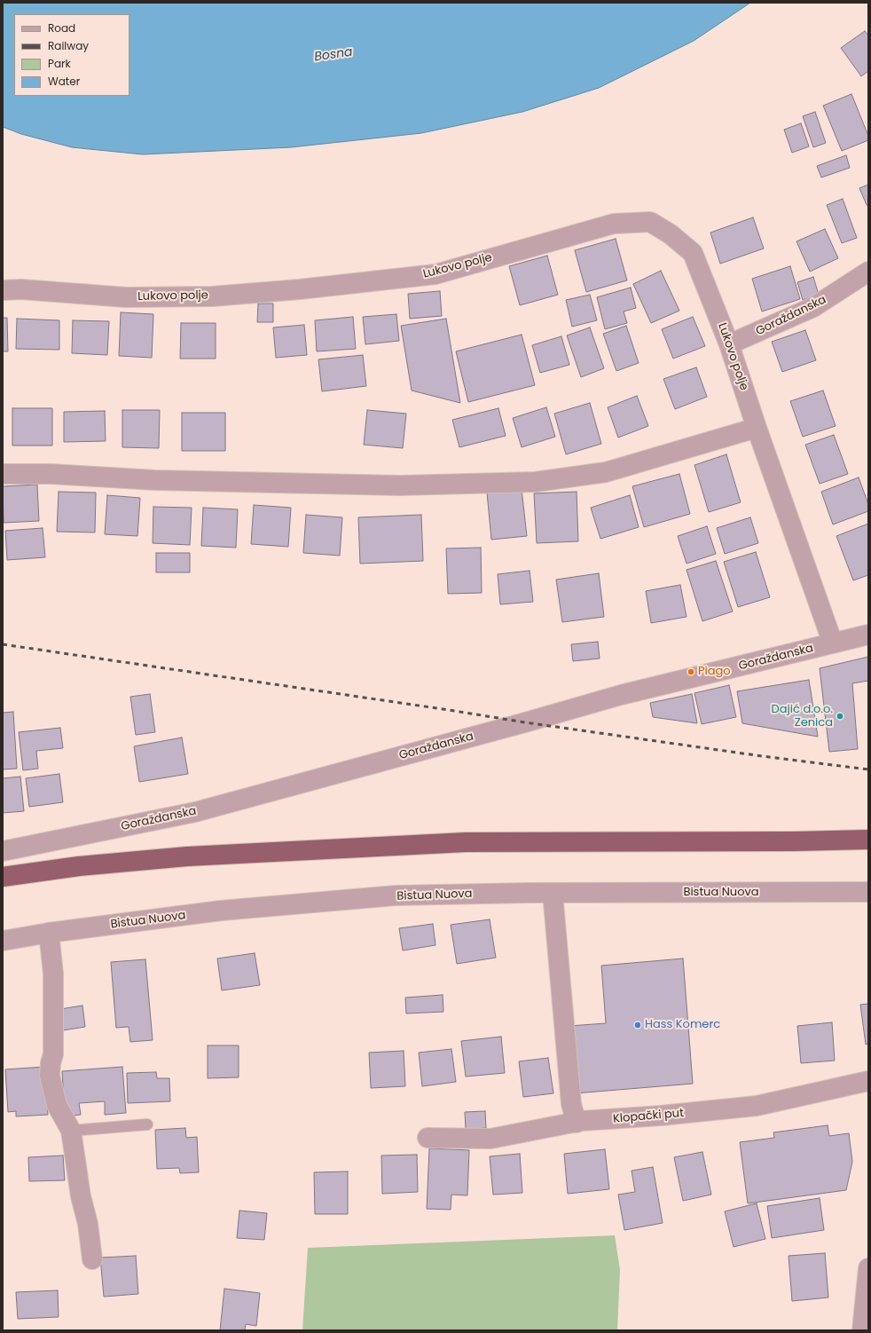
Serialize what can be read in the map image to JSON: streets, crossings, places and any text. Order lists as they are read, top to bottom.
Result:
{
  "streets": {
    "street": [
      "Lukovo polje",
      "Goraždanska",
      "Bistua Nuova",
      "Klopački put"
    ]
  },
  "crossings": [
    ["Lukovo polje", "Goraždanska"]
  ],
  "water": ["Bosna"],
  "places": ["Piago", "Dajić d.o.o. Zenica", "Hass Komerc"],
  "legend": [
    "Road",
    "Railway",
    "Park",
    "Water"
  ]
}
